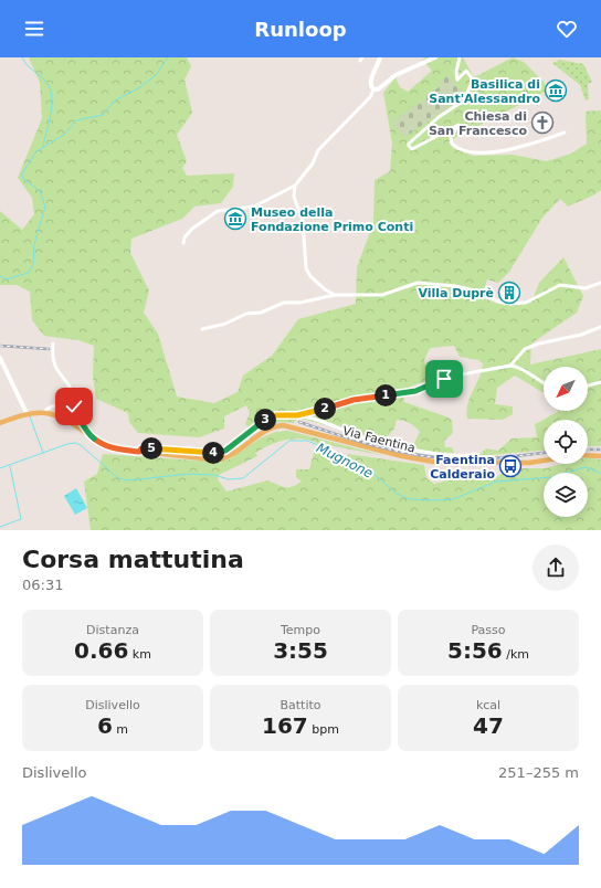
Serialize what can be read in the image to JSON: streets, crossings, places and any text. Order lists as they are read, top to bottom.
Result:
{
  "streets": {
    "main road": ["Via Faentina"]
  },
  "water": ["Mugnone"],
  "places": {
    "museum": ["Basilica di Sant'Alessandro", "Museo della Fondazione Primo Conti"],
    "church": ["Chiesa di San Francesco"],
    "building": ["Villa Duprè"],
    "bus stop": ["Faentina Calderaio"]
  },
  "north": "bottom left",
  "page": {
    "header": "Runloop",
    "pins": [
      "1",
      "2",
      "3",
      "5",
      "4"
    ],
    "heading": ["Corsa mattutina", "06:31"],
    "stats": [
      ["Distanza", "0.66 km"],
      ["Tempo", "3:55"],
      ["Passo", "5:56 /km"],
      ["Dislivello", "6 m"],
      ["Battito", "167 bpm"],
      ["kcal", "47"]
    ],
    "chart": ["Dislivello", "251–255 m"]
  }
}
